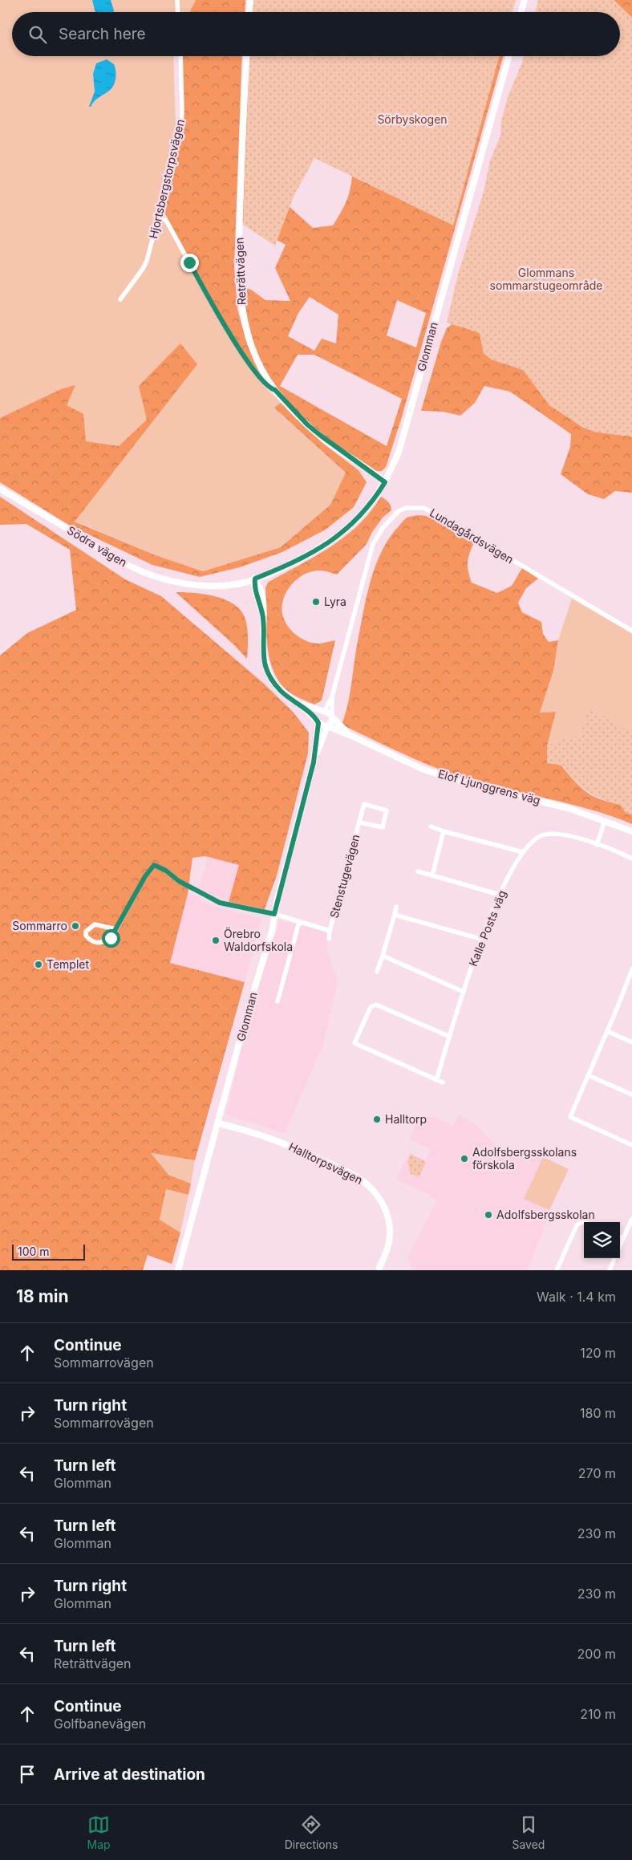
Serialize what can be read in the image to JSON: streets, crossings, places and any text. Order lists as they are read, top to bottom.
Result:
{
  "streets": {
    "street": [
      "Hjortsbergstorpsvägen",
      "Reträttvägen",
      "Glomman",
      "Lundagårdsvägen",
      "Södra vägen",
      "Elof Ljunggrens väg",
      "Stenstugevägen",
      "Kalle Posts väg",
      "Halltorpsvägen"
    ]
  },
  "crossings": [
    ["Reträttvägen", "Glomman"],
    ["Glomman", "Lundagårdsvägen"],
    ["Glomman", "Södra vägen"],
    ["Glomman", "Elof Ljunggrens väg"],
    ["Glomman", "Stenstugevägen"],
    ["Glomman", "Halltorpsvägen"],
    ["Lundagårdsvägen", "Elof Ljunggrens väg"]
  ],
  "parks": ["Sörbyskogen", "Glommans sommarstugeområde"],
  "places": [
    "Lyra",
    "Sommarro",
    "Örebro Waldorfskola",
    "Templet",
    "Halltorp",
    "Adolfsbergsskolans förskola",
    "Adolfsbergsskolan"
  ],
  "scale_bar": "100 m",
  "page": {
    "search": "Search here",
    "scale": "100 m",
    "heading": ["18 min", "Walk · 1.4 km"],
    "list": [
      ["Continue", "Sommarrovägen", "120 m"],
      ["Turn right", "Sommarrovägen", "180 m"],
      ["Turn left", "Glomman", "270 m"],
      ["Turn left", "Glomman", "230 m"],
      ["Turn right", "Glomman", "230 m"],
      ["Turn left", "Reträttvägen", "200 m"],
      ["Continue", "Golfbanevägen", "210 m"],
      "Arrive at destination"
    ],
    "nav": ["Map", "Directions", "Saved"]
  }
}
